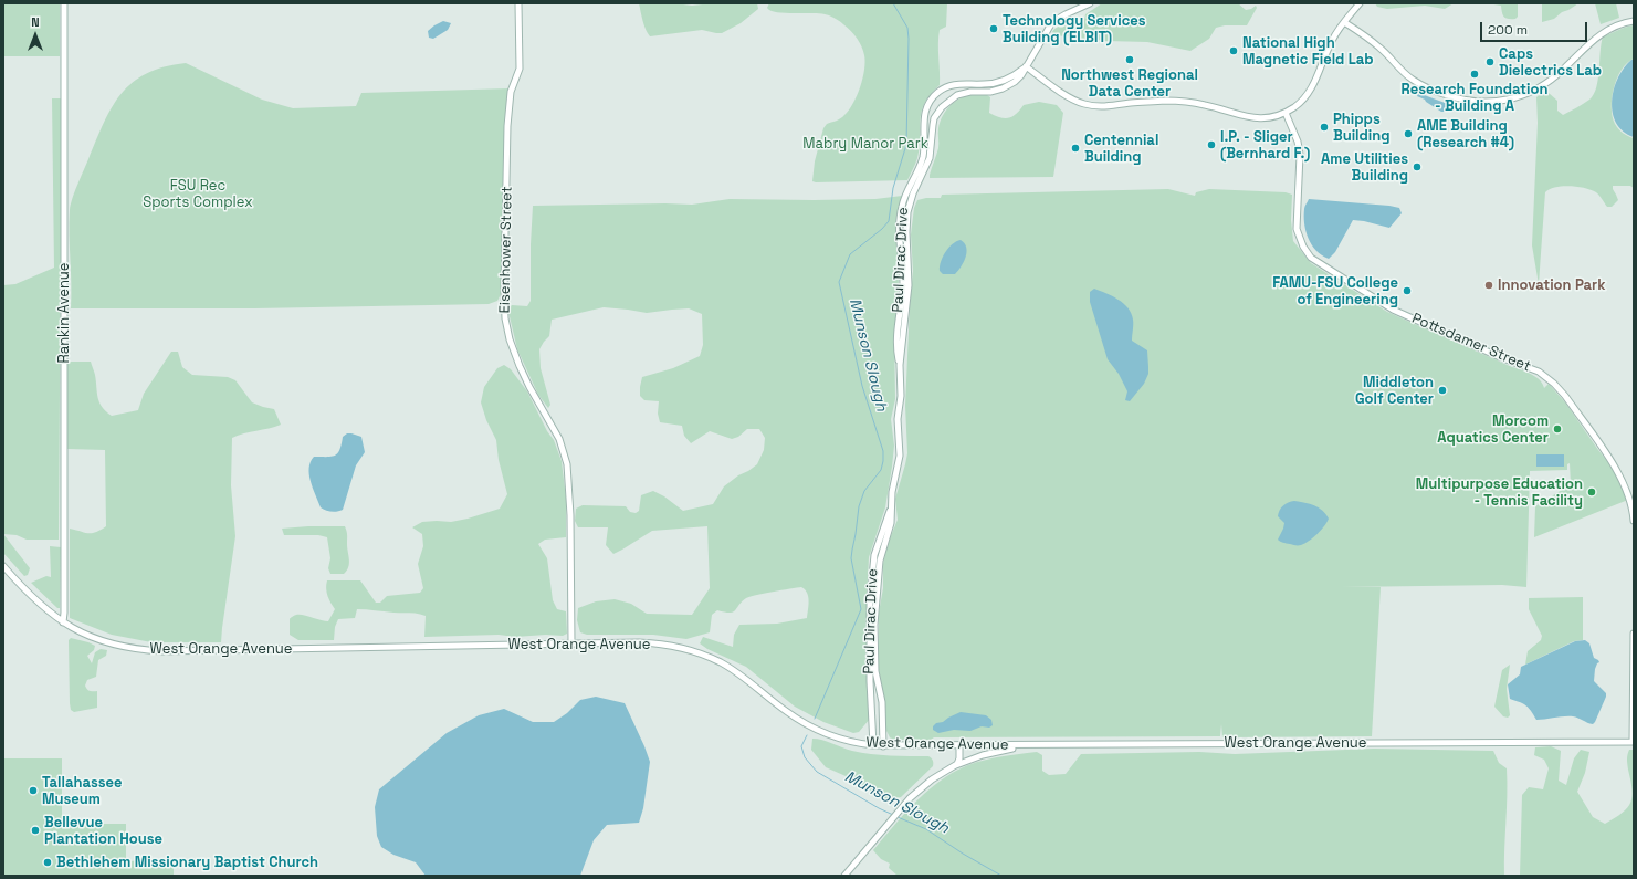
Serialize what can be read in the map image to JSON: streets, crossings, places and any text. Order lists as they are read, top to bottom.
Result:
{
  "streets": {
    "street": [
      "Eisenhower Street",
      "Paul Dirac Drive",
      "Rankin Avenue",
      "Pottsdamer Street",
      "West Orange Avenue"
    ]
  },
  "crossings": [
    ["Eisenhower Street", "West Orange Avenue"],
    ["Paul Dirac Drive", "West Orange Avenue"],
    ["Rankin Avenue", "West Orange Avenue"]
  ],
  "water": ["Munson Slough"],
  "parks": ["Mabry Manor Park", "FSU Rec Sports Complex"],
  "places": [
    "Technology Services Building (ELBIT)",
    "National High Magnetic Field Lab",
    "Northwest Regional Data Center",
    "Caps Dielectrics Lab",
    "Research Foundation - Building A",
    "Phipps Building",
    "AME Building (Research #4)",
    "I.P. - Sliger (Bernhard F.)",
    "Centennial Building",
    "Ame Utilities Building",
    "Innovation Park",
    "FAMU-FSU College of Engineering",
    "Middleton Golf Center",
    "Morcom Aquatics Center",
    "Multipurpose Education - Tennis Facility",
    "Tallahassee Museum",
    "Bellevue Plantation House",
    "Bethlehem Missionary Baptist Church"
  ],
  "scale_bar": "200 m",
  "north": "top"
}
